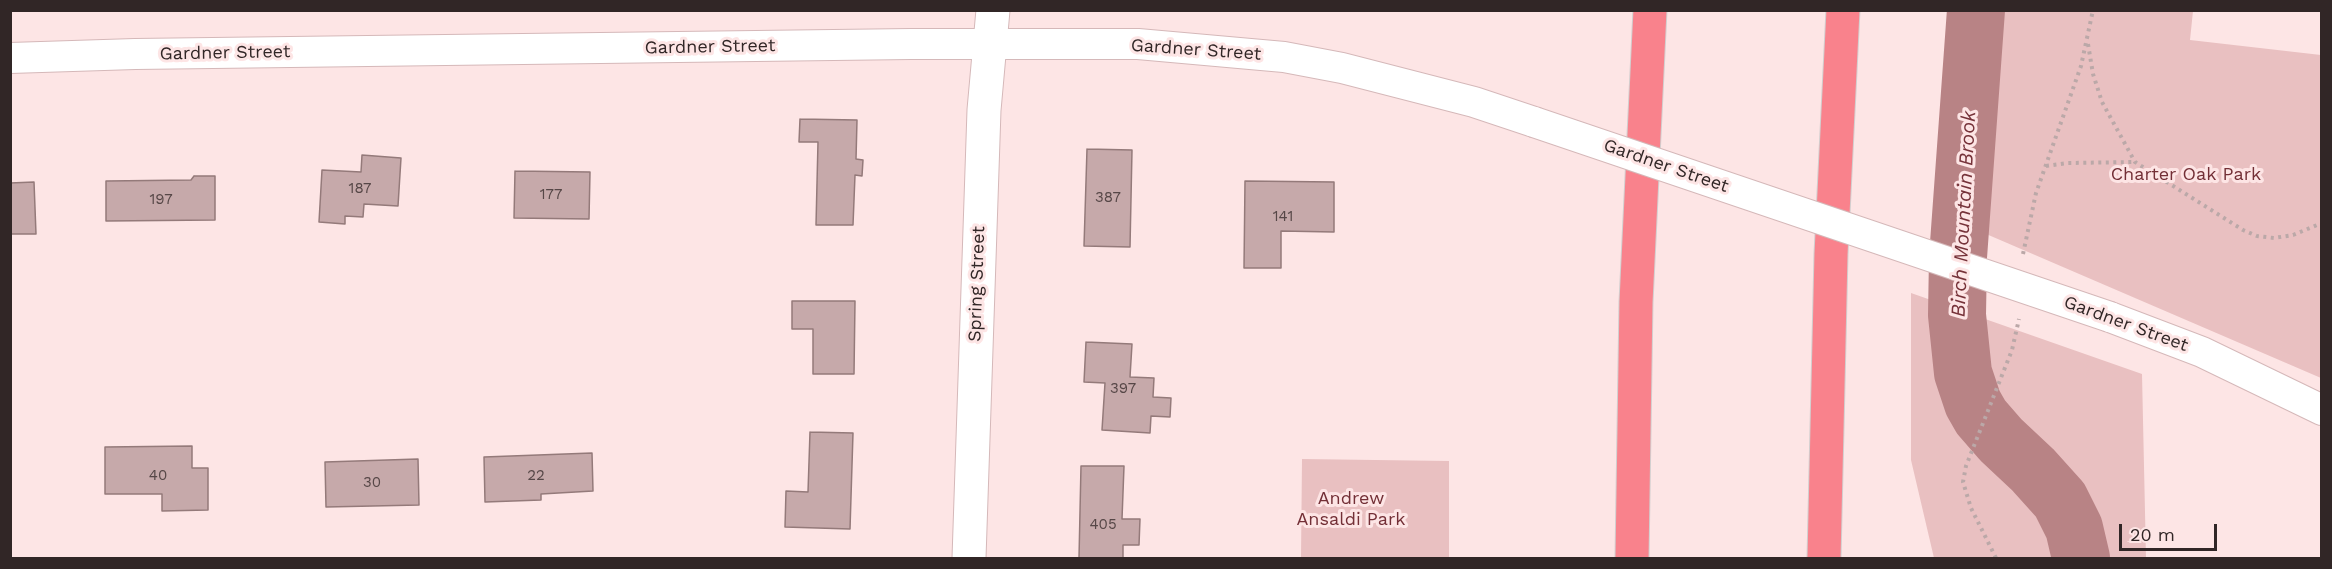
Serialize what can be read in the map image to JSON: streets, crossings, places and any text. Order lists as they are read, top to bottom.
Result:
{
  "streets": {
    "street": ["Gardner Street", "Spring Street"]
  },
  "crossings": [
    ["Gardner Street", "Spring Street"]
  ],
  "water": ["Birch Mountain Brook"],
  "parks": ["Charter Oak Park", "Andrew Ansaldi Park"],
  "house_numbers": [
    "187",
    "177",
    "387",
    "197",
    "141",
    "397",
    "40",
    "22",
    "30",
    "405"
  ],
  "scale_bar": "20 m"
}
